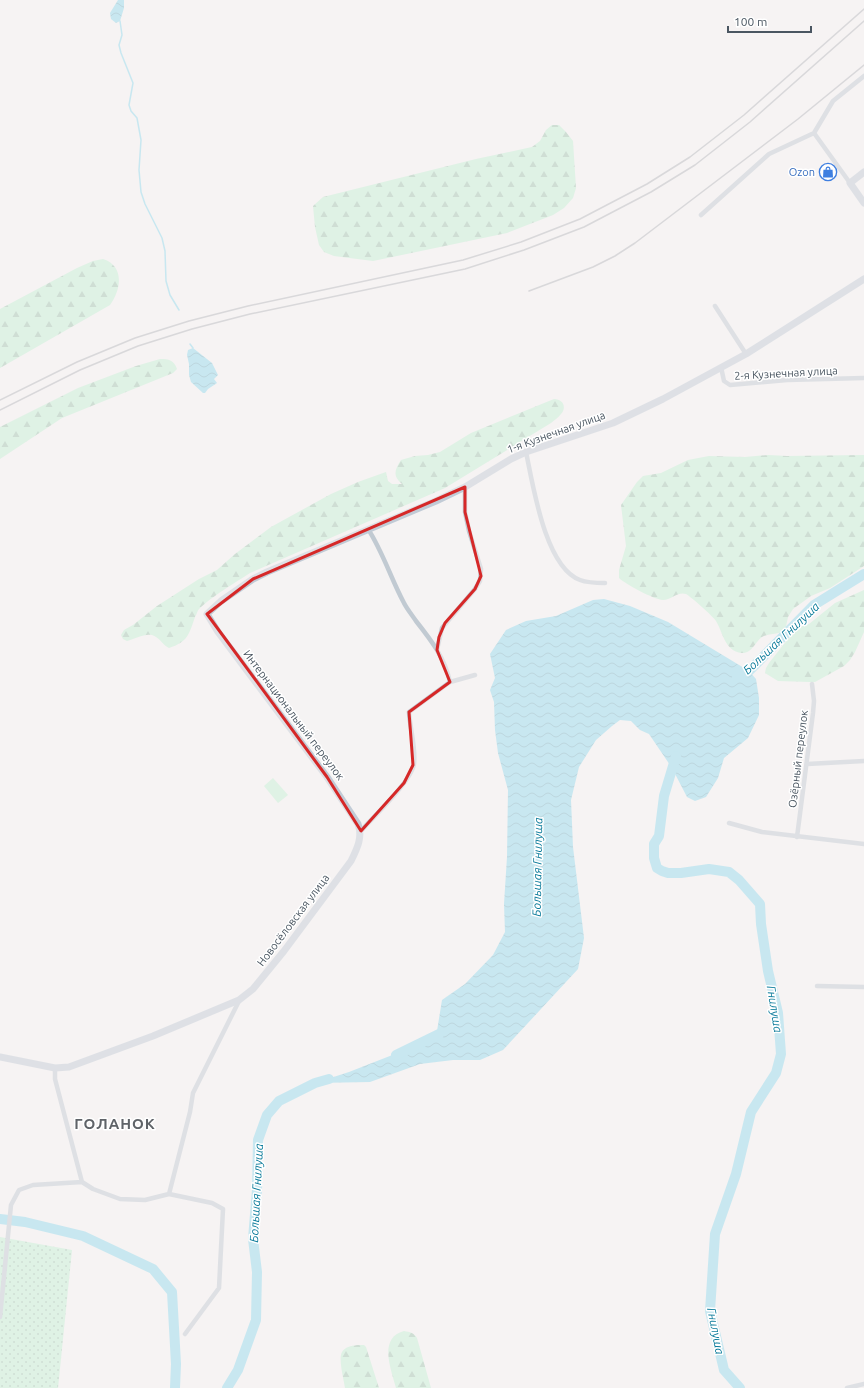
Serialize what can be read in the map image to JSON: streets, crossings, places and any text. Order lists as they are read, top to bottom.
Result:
{
  "streets": {
    "street": [
      "2-я Кузнечная улица",
      "1-я Кузнечная улица",
      "Интернациональный переулок",
      "Озёрный переулок",
      "Новосёловская улица"
    ]
  },
  "crossings": [
    ["2-я Кузнечная улица", "1-я Кузнечная улица"],
    ["1-я Кузнечная улица", "Интернациональный переулок"],
    ["Интернациональный переулок", "Новосёловская улица"]
  ],
  "districts": ["ГОЛАНОК"],
  "water": ["Большая Гнилуша", "Гнилуша"],
  "places": {
    "shop": ["Ozon"]
  },
  "scale_bar": "100 m"
}
